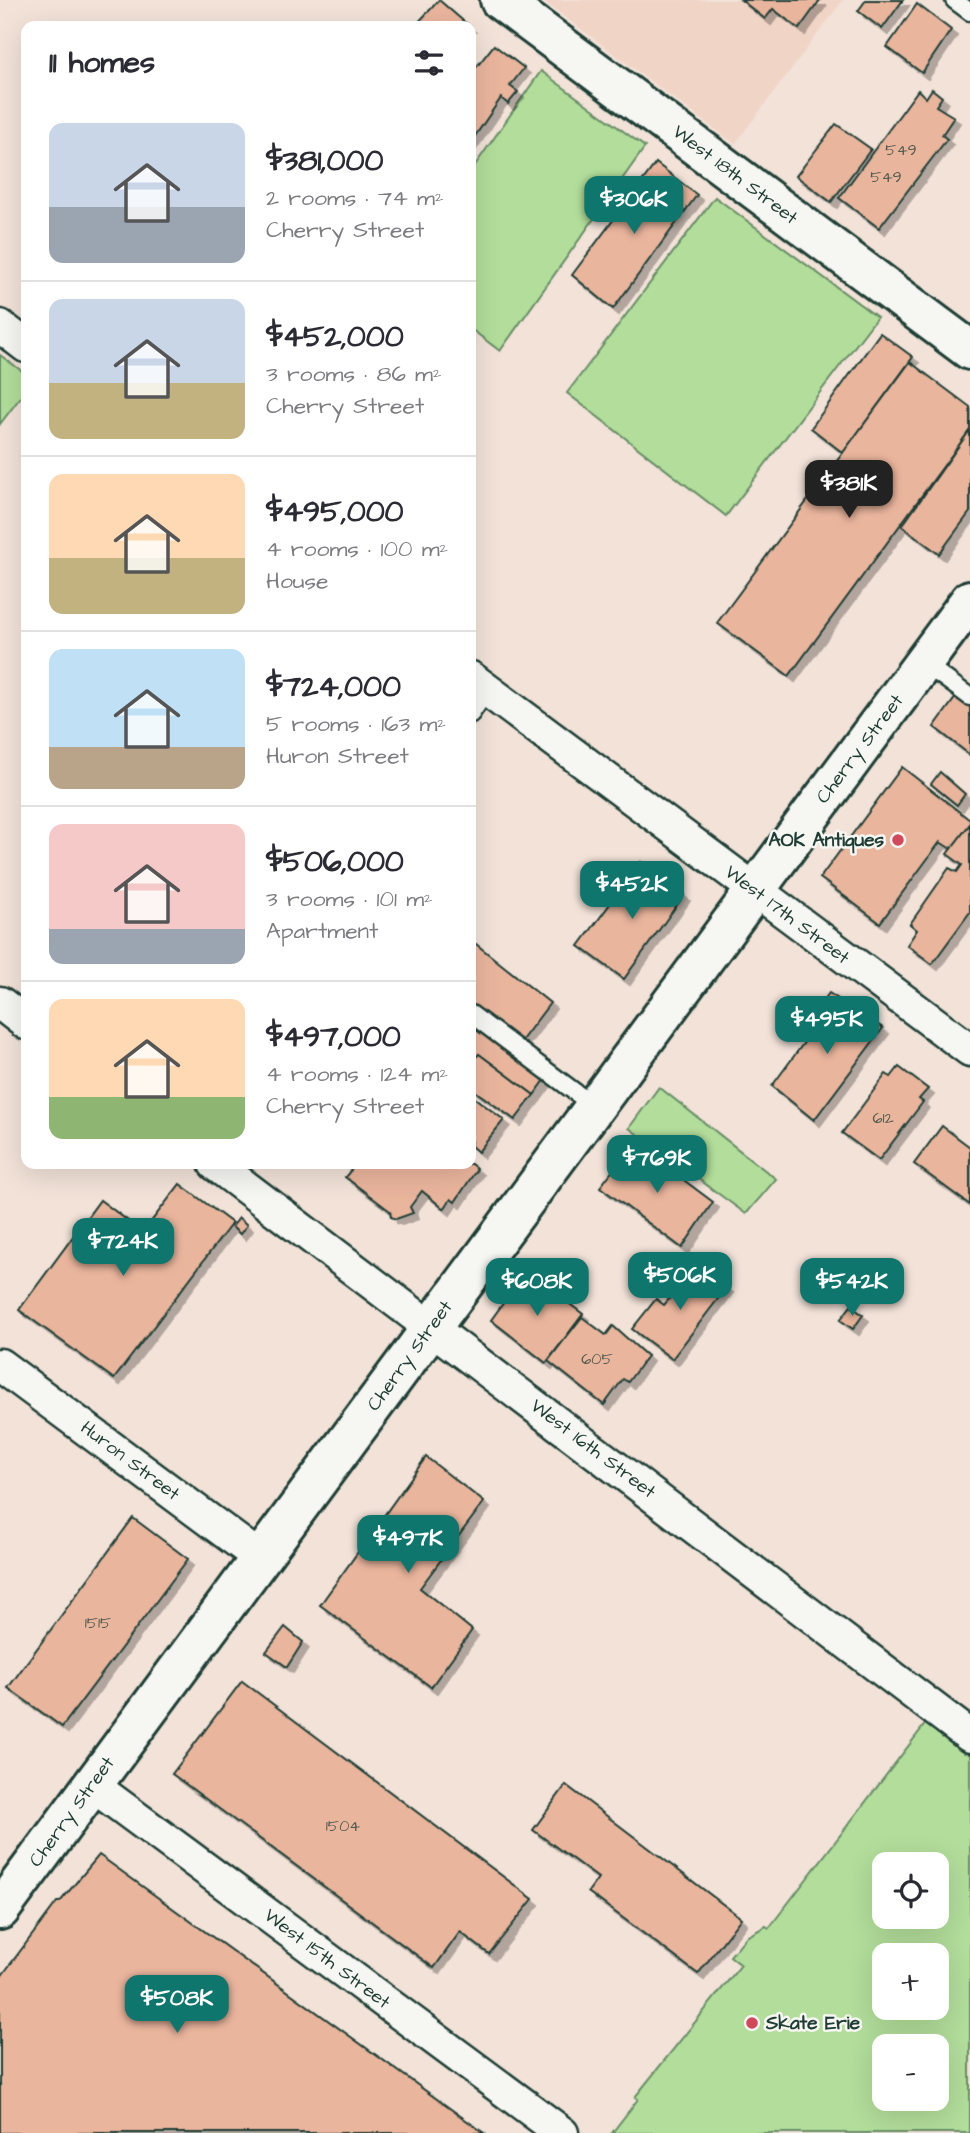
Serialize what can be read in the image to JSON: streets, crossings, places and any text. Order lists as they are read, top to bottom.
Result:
{
  "streets": {
    "street": [
      "West 18th Street",
      "Cherry Street",
      "West 17th Street",
      "West 16th Street",
      "Huron Street",
      "West 15th Street"
    ]
  },
  "crossings": [
    ["Cherry Street", "West 17th Street"],
    ["Cherry Street", "West 16th Street"],
    ["Cherry Street", "Huron Street"],
    ["Cherry Street", "West 15th Street"]
  ],
  "places": ["AOK Antiques", "Skate Erie"],
  "house_numbers": [
    "549",
    "549",
    "612",
    "605",
    "1515",
    "1504"
  ],
  "page": {
    "heading": "11 homes",
    "list": [
      {
        "name": "$381,000",
        "note": "2 rooms · 74 m² · Cherry Street"
      },
      {
        "name": "$452,000",
        "note": "3 rooms · 86 m² · Cherry Street"
      },
      {
        "name": "$495,000",
        "note": "4 rooms · 100 m² · House"
      },
      {
        "name": "$724,000",
        "note": "5 rooms · 163 m² · Huron Street"
      },
      {
        "name": "$506,000",
        "note": "3 rooms · 101 m² · Apartment"
      },
      {
        "name": "$497,000",
        "note": "4 rooms · 124 m² · Cherry Street"
      }
    ],
    "price": [
      "$306K",
      "$381K",
      "$452K",
      "$495K",
      "$769K",
      "$724K",
      "$506K",
      "$608K",
      "$542K",
      "$497K",
      "$508K"
    ],
    "map_buttons": ["+", "−"]
  }
}
